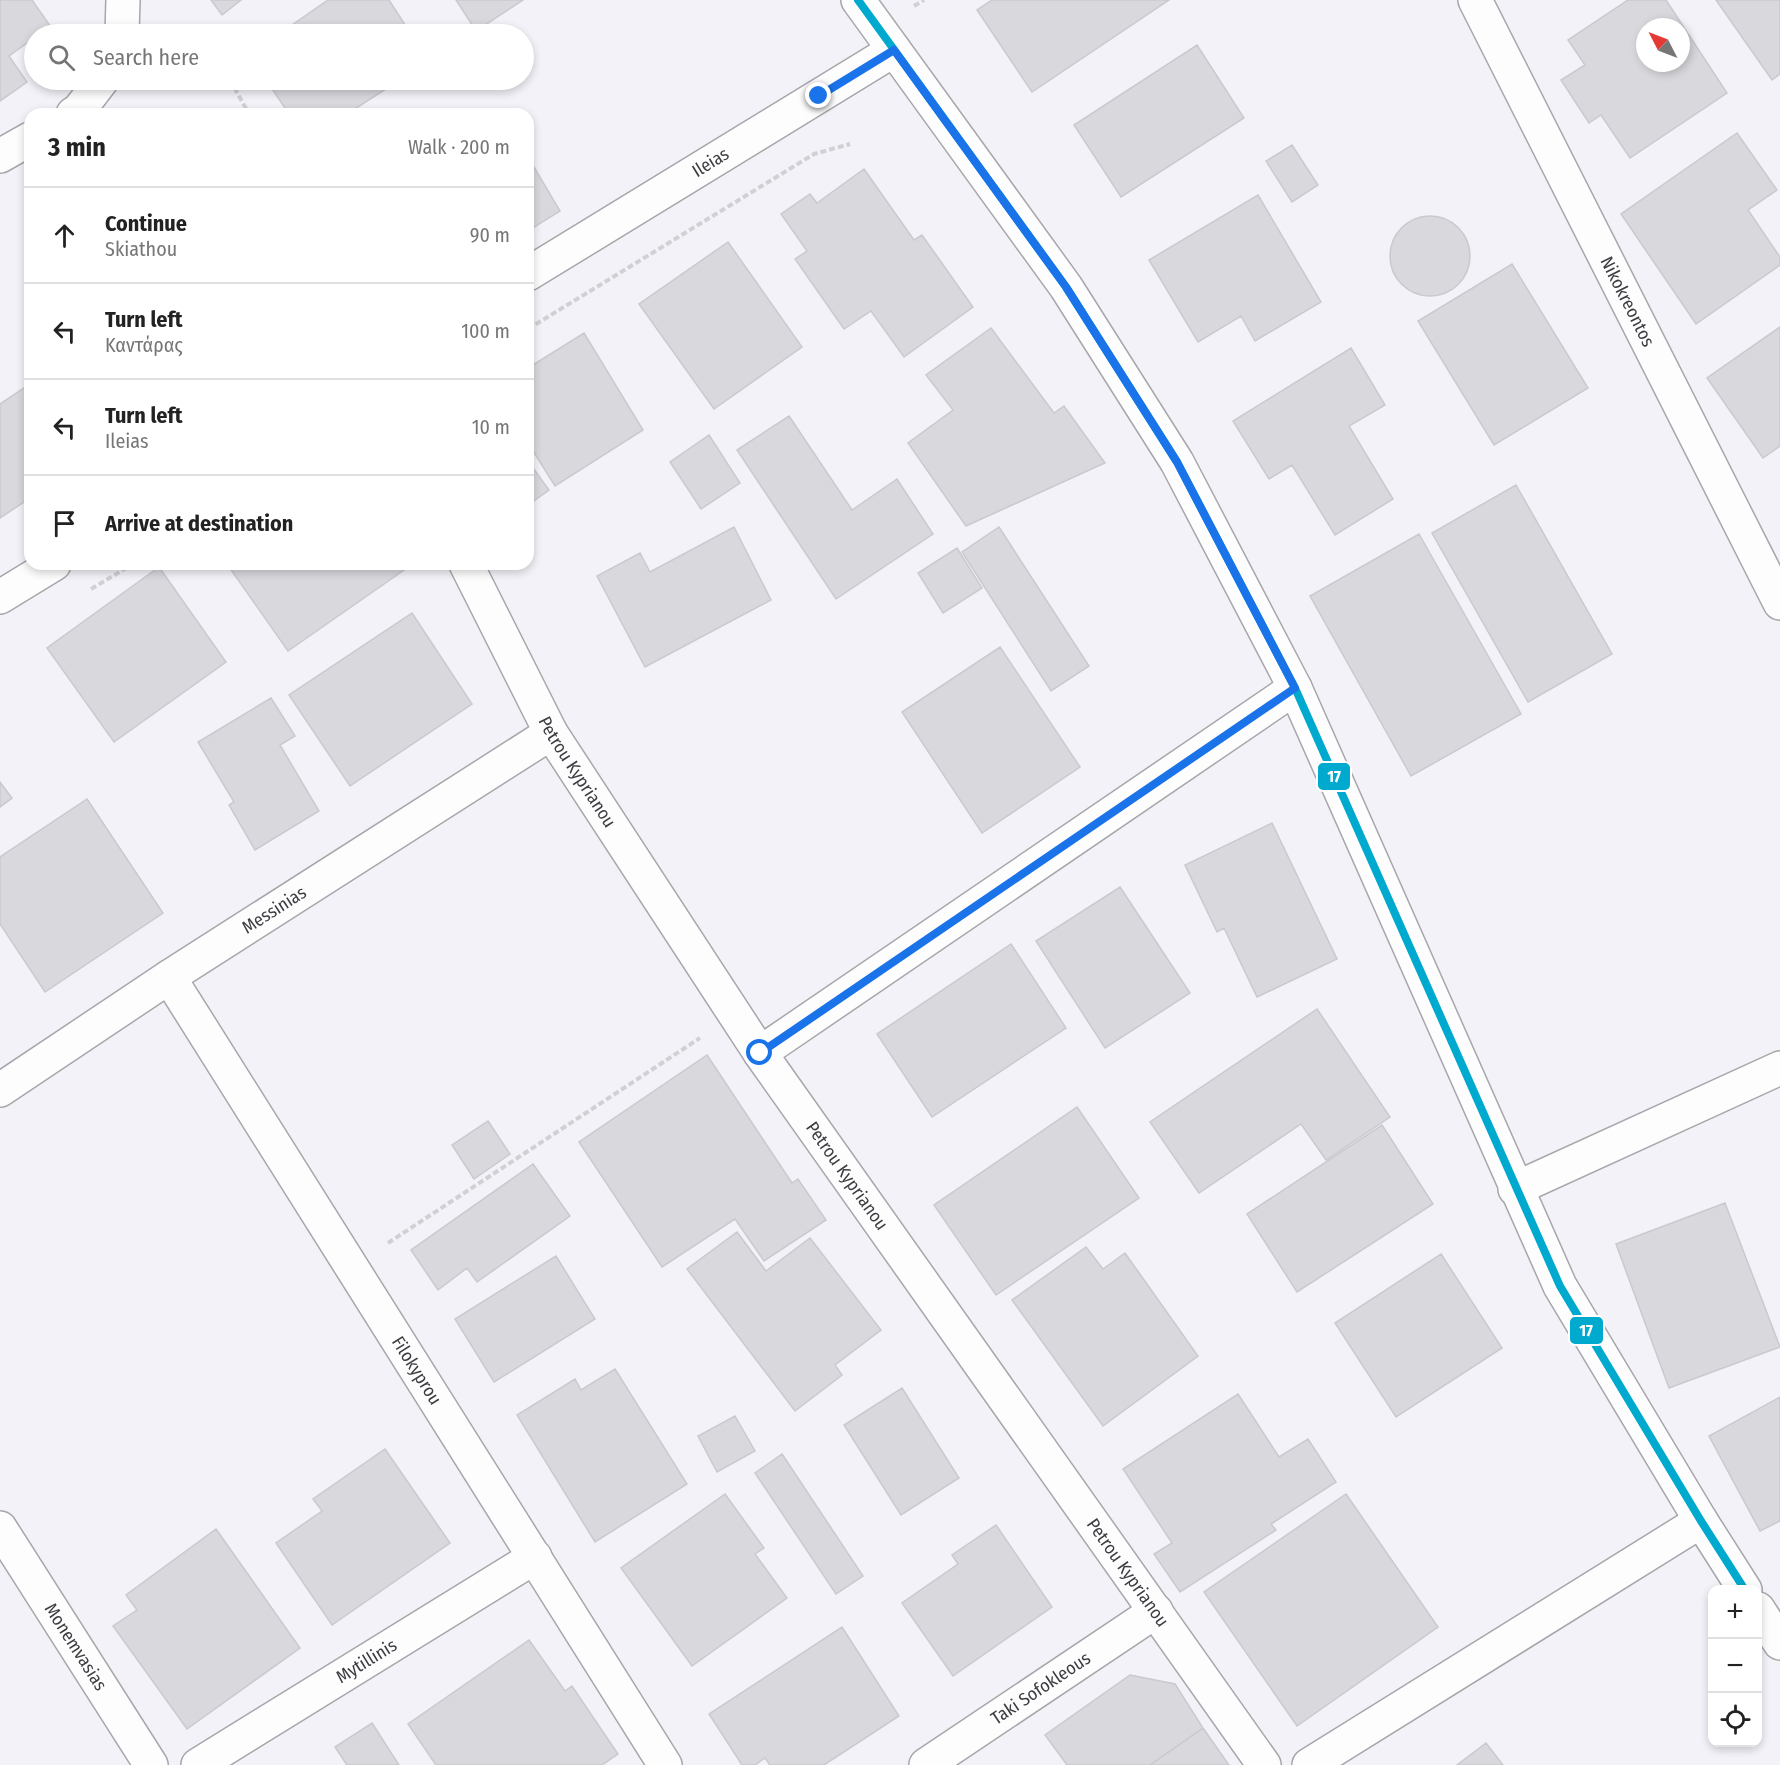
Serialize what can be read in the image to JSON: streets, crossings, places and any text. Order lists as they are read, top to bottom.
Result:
{
  "streets": {
    "street": [
      "Ileias",
      "Nikokreontos",
      "Petrou Kyprianou",
      "Messinias",
      "Filokyprou",
      "Monemvasias",
      "Mytillinis",
      "Taki Sofokleous"
    ]
  },
  "crossings": [
    ["Petrou Kyprianou", "Messinias"],
    ["Petrou Kyprianou", "Taki Sofokleous"],
    ["Messinias", "Filokyprou"],
    ["Filokyprou", "Mytillinis"]
  ],
  "lines": ["transit line 17"],
  "north": "top left",
  "page": {
    "search": "Search here",
    "heading": ["3 min", "Walk · 200 m"],
    "list": [
      ["Continue", "Skiathou", "90 m"],
      ["Turn left", "Καντάρας", "100 m"],
      ["Turn left", "Ileias", "10 m"],
      "Arrive at destination"
    ],
    "map_buttons": ["+", "−"]
  }
}
